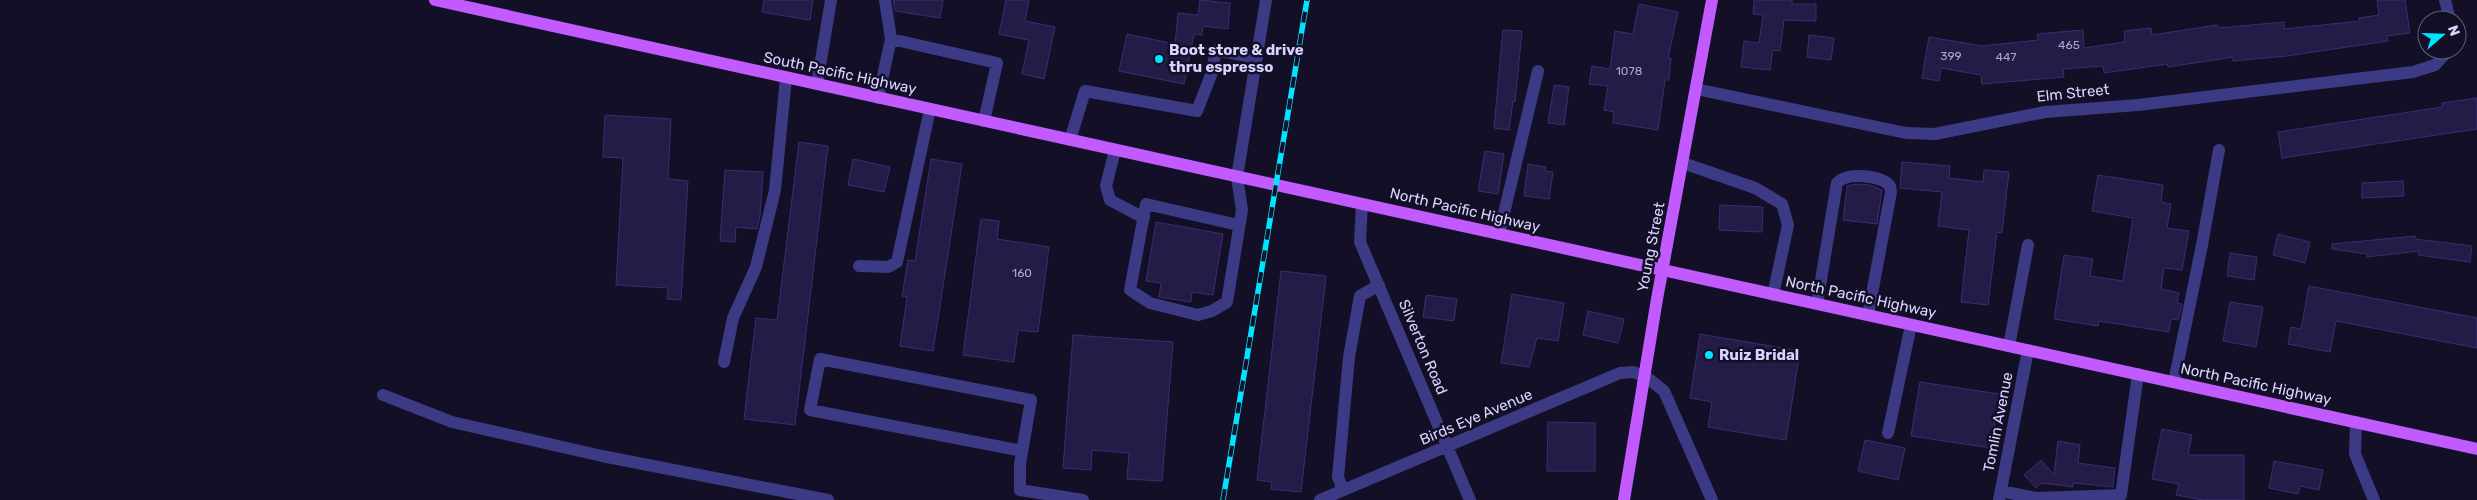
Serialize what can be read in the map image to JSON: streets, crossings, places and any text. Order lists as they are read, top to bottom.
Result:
{
  "streets": {
    "main road": ["South Pacific Highway", "North Pacific Highway", "Young Street"],
    "street": [
      "Elm Street",
      "Silverton Road",
      "Birds Eye Avenue",
      "Tomlin Avenue"
    ]
  },
  "crossings": [
    ["South Pacific Highway", "North Pacific Highway"],
    ["Elm Street", "Young Street"],
    ["North Pacific Highway", "Young Street"],
    ["North Pacific Highway", "Silverton Road"],
    ["North Pacific Highway", "Tomlin Avenue"],
    ["Young Street", "Birds Eye Avenue"],
    ["Silverton Road", "Birds Eye Avenue"]
  ],
  "places": ["Boot store & drive thru espresso", "Ruiz Bridal"],
  "house_numbers": [
    "465",
    "399",
    "447",
    "1078",
    "160"
  ],
  "north": "right"
}
